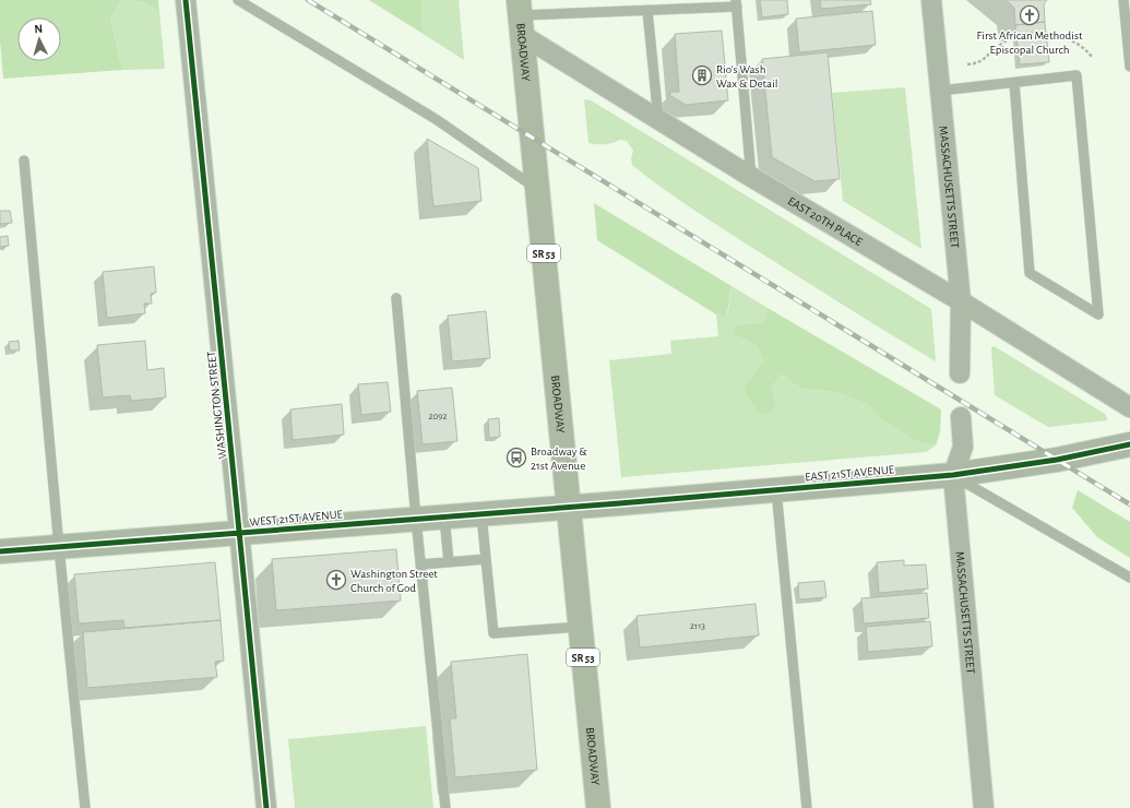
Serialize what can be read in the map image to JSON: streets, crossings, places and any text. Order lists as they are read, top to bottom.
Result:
{
  "streets": {
    "main road": ["BROADWAY", "SR 53"],
    "street": [
      "MASSACHUSETTS STREET",
      "EAST 20TH PLACE",
      "WASHINGTON STREET",
      "EAST 21ST AVENUE",
      "WEST 21ST AVENUE"
    ]
  },
  "crossings": [
    ["BROADWAY", "EAST 20TH PLACE"],
    ["BROADWAY", "EAST 21ST AVENUE"],
    ["BROADWAY", "WEST 21ST AVENUE"],
    ["MASSACHUSETTS STREET", "EAST 20TH PLACE"],
    ["MASSACHUSETTS STREET", "EAST 21ST AVENUE"],
    ["WASHINGTON STREET", "WEST 21ST AVENUE"],
    ["EAST 21ST AVENUE", "WEST 21ST AVENUE"]
  ],
  "places": {
    "church": ["First African Methodist Episcopal Church", "Washington Street Church of God"],
    "building": ["Rio's Wash Wax & Detail"],
    "bus stop": ["Broadway & 21st Avenue"]
  },
  "house_numbers": ["2092", "2113"],
  "north": "top"
}
